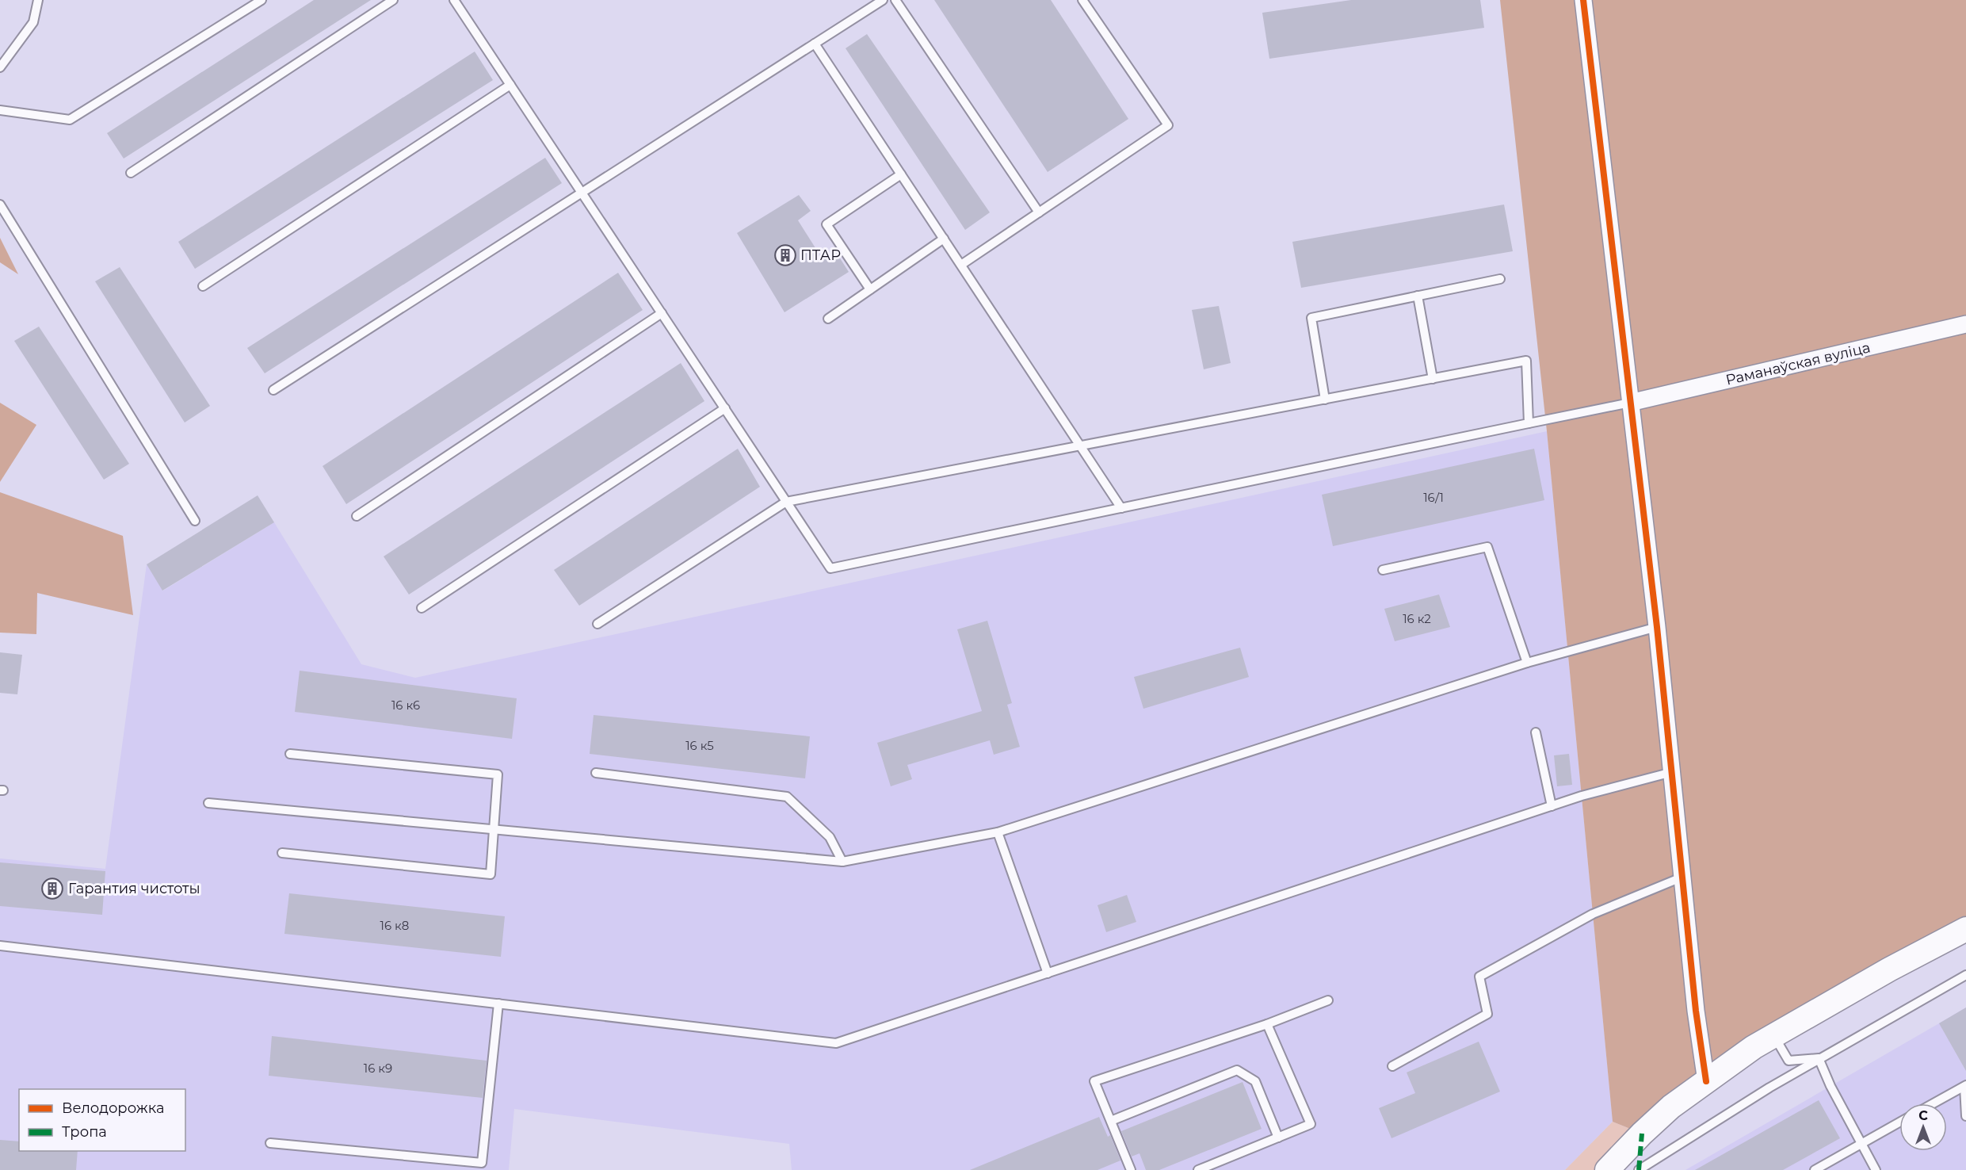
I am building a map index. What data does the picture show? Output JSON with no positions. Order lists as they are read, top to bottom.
{
  "streets": {
    "street": ["Раманаўская вуліца"]
  },
  "places": {
    "building": ["ПТАР", "Гарантия чистоты"]
  },
  "house_numbers": [
    "16/1",
    "16 к2",
    "16 к6",
    "16 к5",
    "16 к8",
    "16 к9"
  ],
  "legend": ["Велодорожка", "Тропа"],
  "north": "top"
}
